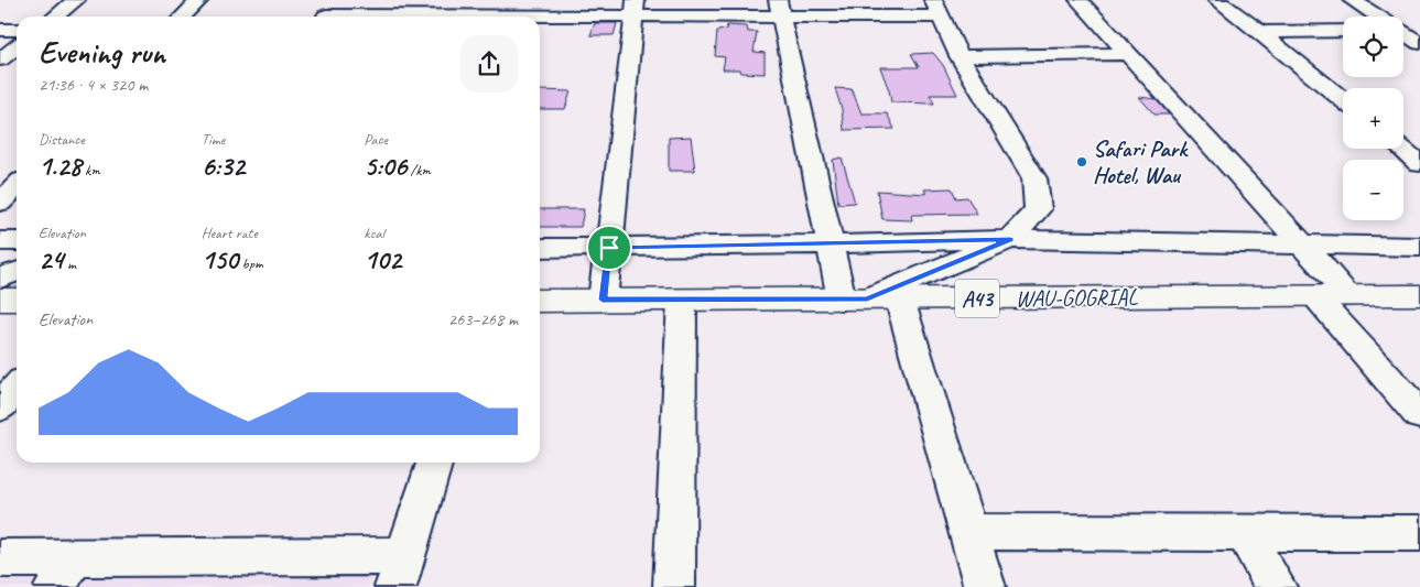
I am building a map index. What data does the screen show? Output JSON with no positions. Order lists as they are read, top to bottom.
{
  "streets": {
    "main road": ["WAU-GOGRIAL", "A43"]
  },
  "places": ["Safari Park Hotel, Wau"],
  "page": {
    "map_buttons": ["+", "−"],
    "heading": ["Evening run", "21:36 · 4 × 320 m"],
    "stats": [
      ["Distance", "1.28 km"],
      ["Time", "6:32"],
      ["Pace", "5:06 /km"],
      ["Elevation", "24 m"],
      ["Heart rate", "150 bpm"],
      ["kcal", "102"]
    ],
    "chart": ["Elevation", "263–268 m"]
  }
}
